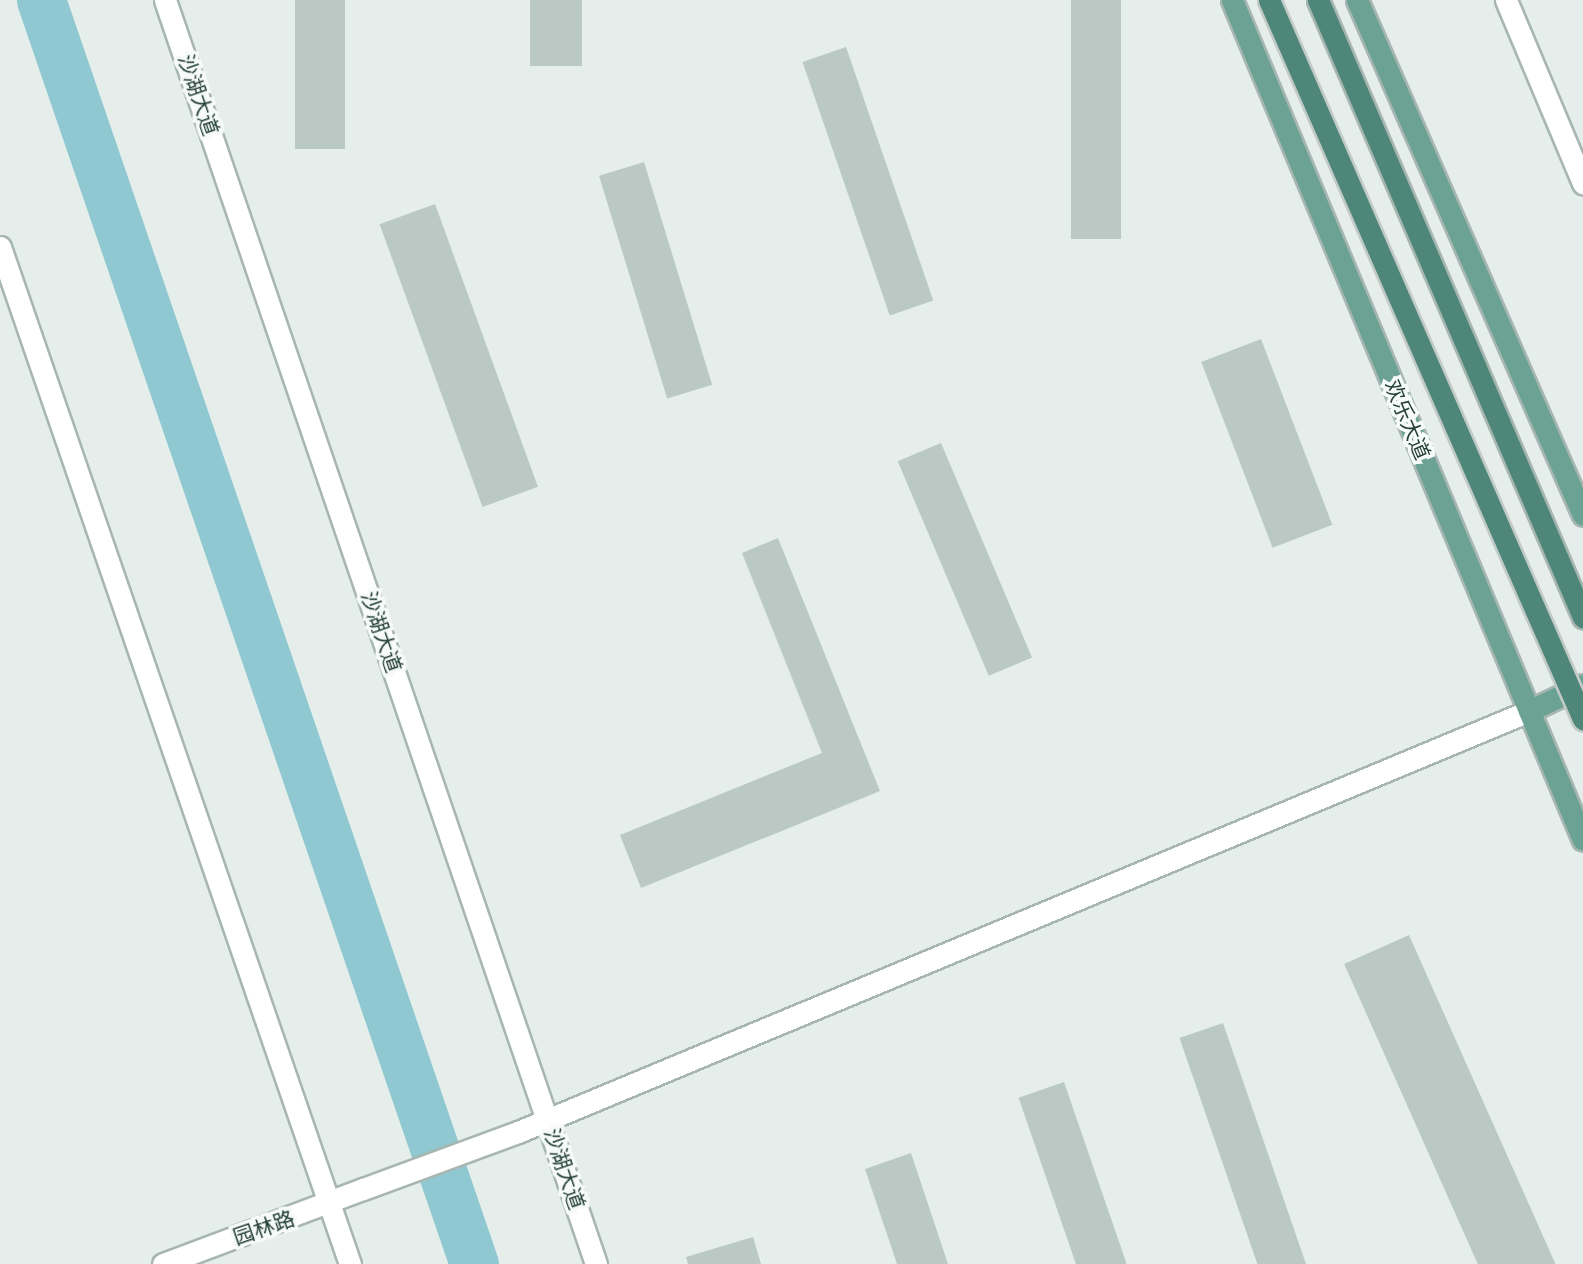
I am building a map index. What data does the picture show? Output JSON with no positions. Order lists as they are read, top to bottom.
{
  "streets": {
    "highway": ["欢乐大道"],
    "main road": ["沙湖大道", "园林路"]
  },
  "crossings": [
    ["沙湖大道", "园林路"],
    ["欢乐大道", "园林路"]
  ]
}
